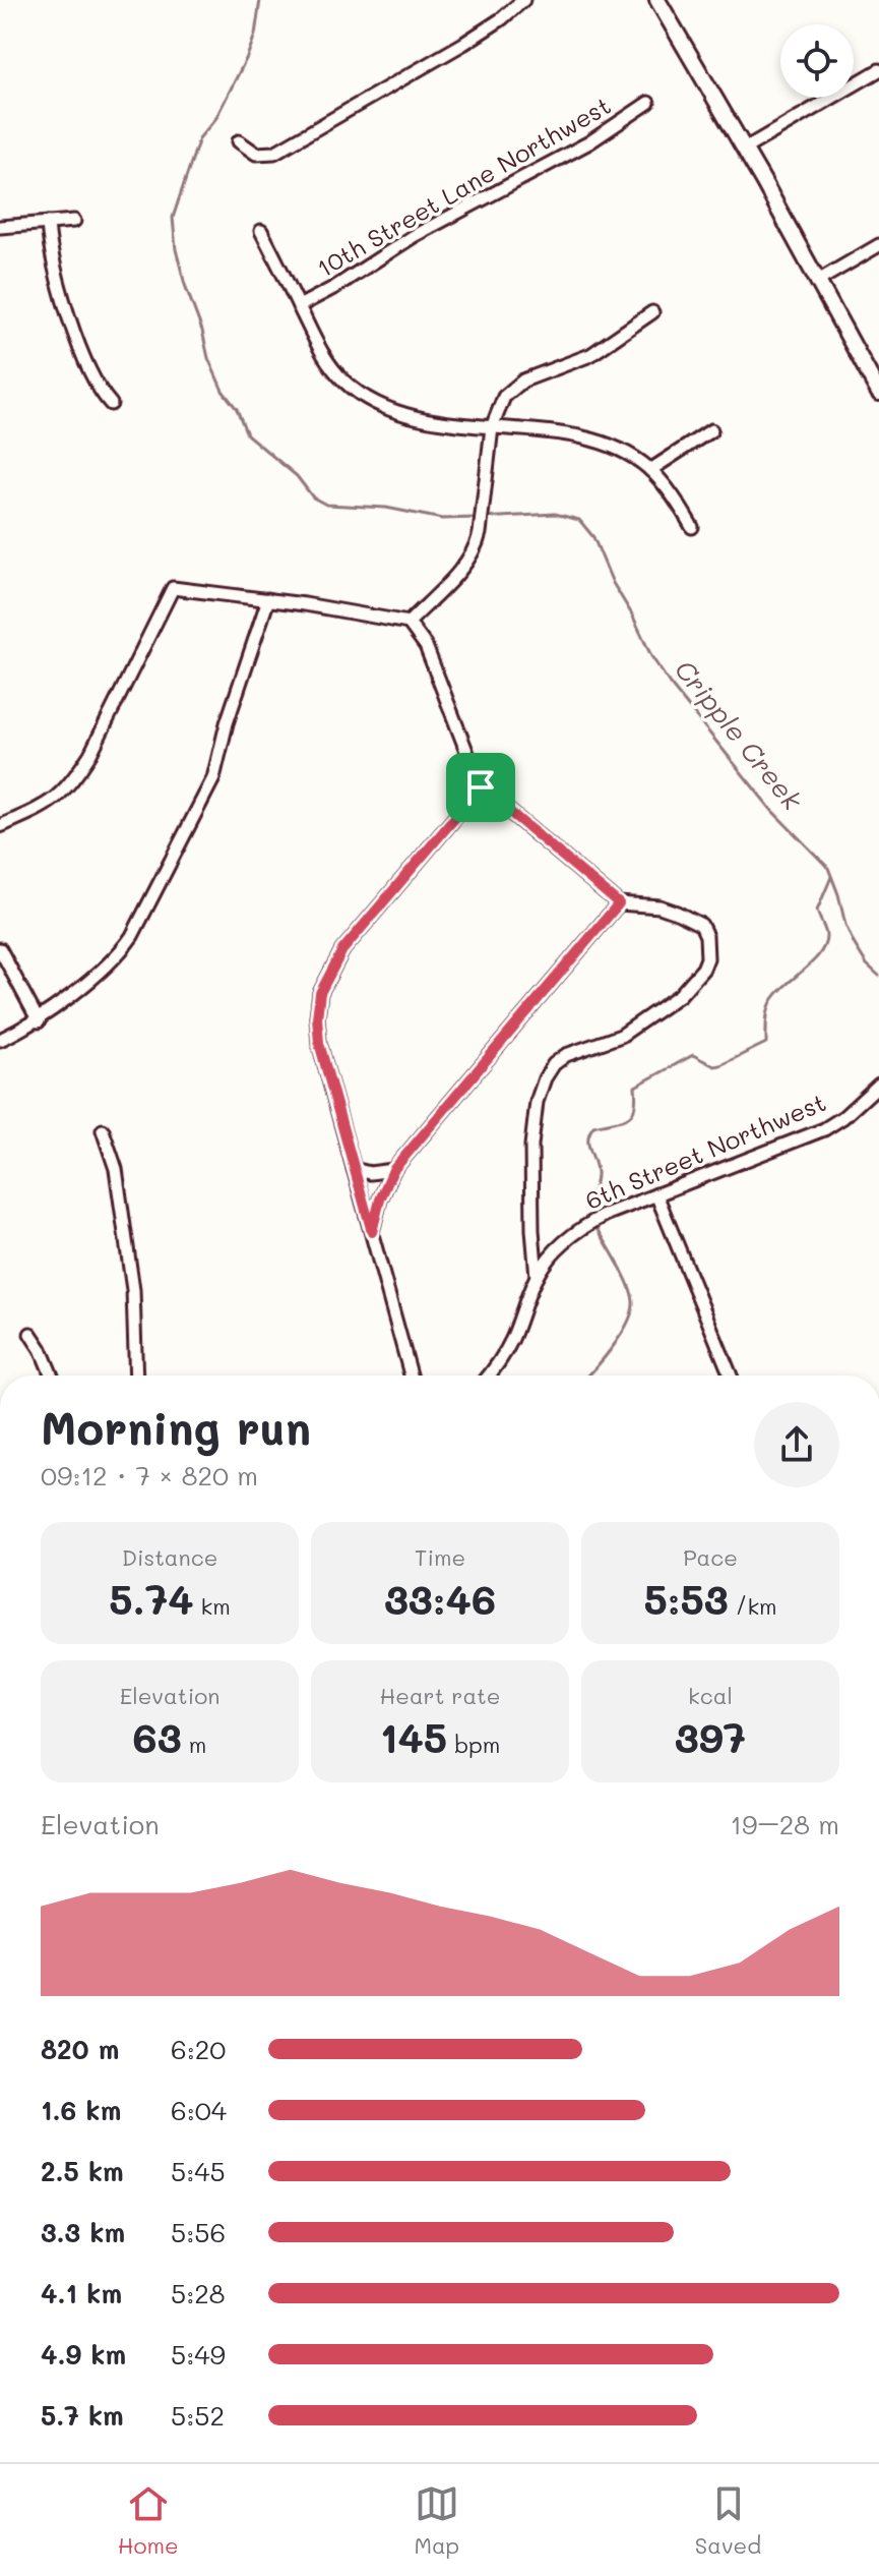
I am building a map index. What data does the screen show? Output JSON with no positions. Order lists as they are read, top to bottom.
{
  "streets": {
    "street": ["10th Street Lane Northwest", "6th Street Northwest"]
  },
  "water": ["Cripple Creek"],
  "page": {
    "heading": ["Morning run", "09:12 · 7 × 820 m"],
    "stats": [
      ["Distance", "5.74 km"],
      ["Time", "33:46"],
      ["Pace", "5:53 /km"],
      ["Elevation", "63 m"],
      ["Heart rate", "145 bpm"],
      ["kcal", "397"]
    ],
    "chart": ["Elevation", "19–28 m"],
    "list": [
      {
        "name": "820 m",
        "note": "6:20"
      },
      {
        "name": "1.6 km",
        "note": "6:04"
      },
      {
        "name": "2.5 km",
        "note": "5:45"
      },
      {
        "name": "3.3 km",
        "note": "5:56"
      },
      {
        "name": "4.1 km",
        "note": "5:28"
      },
      {
        "name": "4.9 km",
        "note": "5:49"
      },
      {
        "name": "5.7 km",
        "note": "5:52"
      }
    ],
    "tabs": ["Home", "Map", "Saved"]
  }
}
